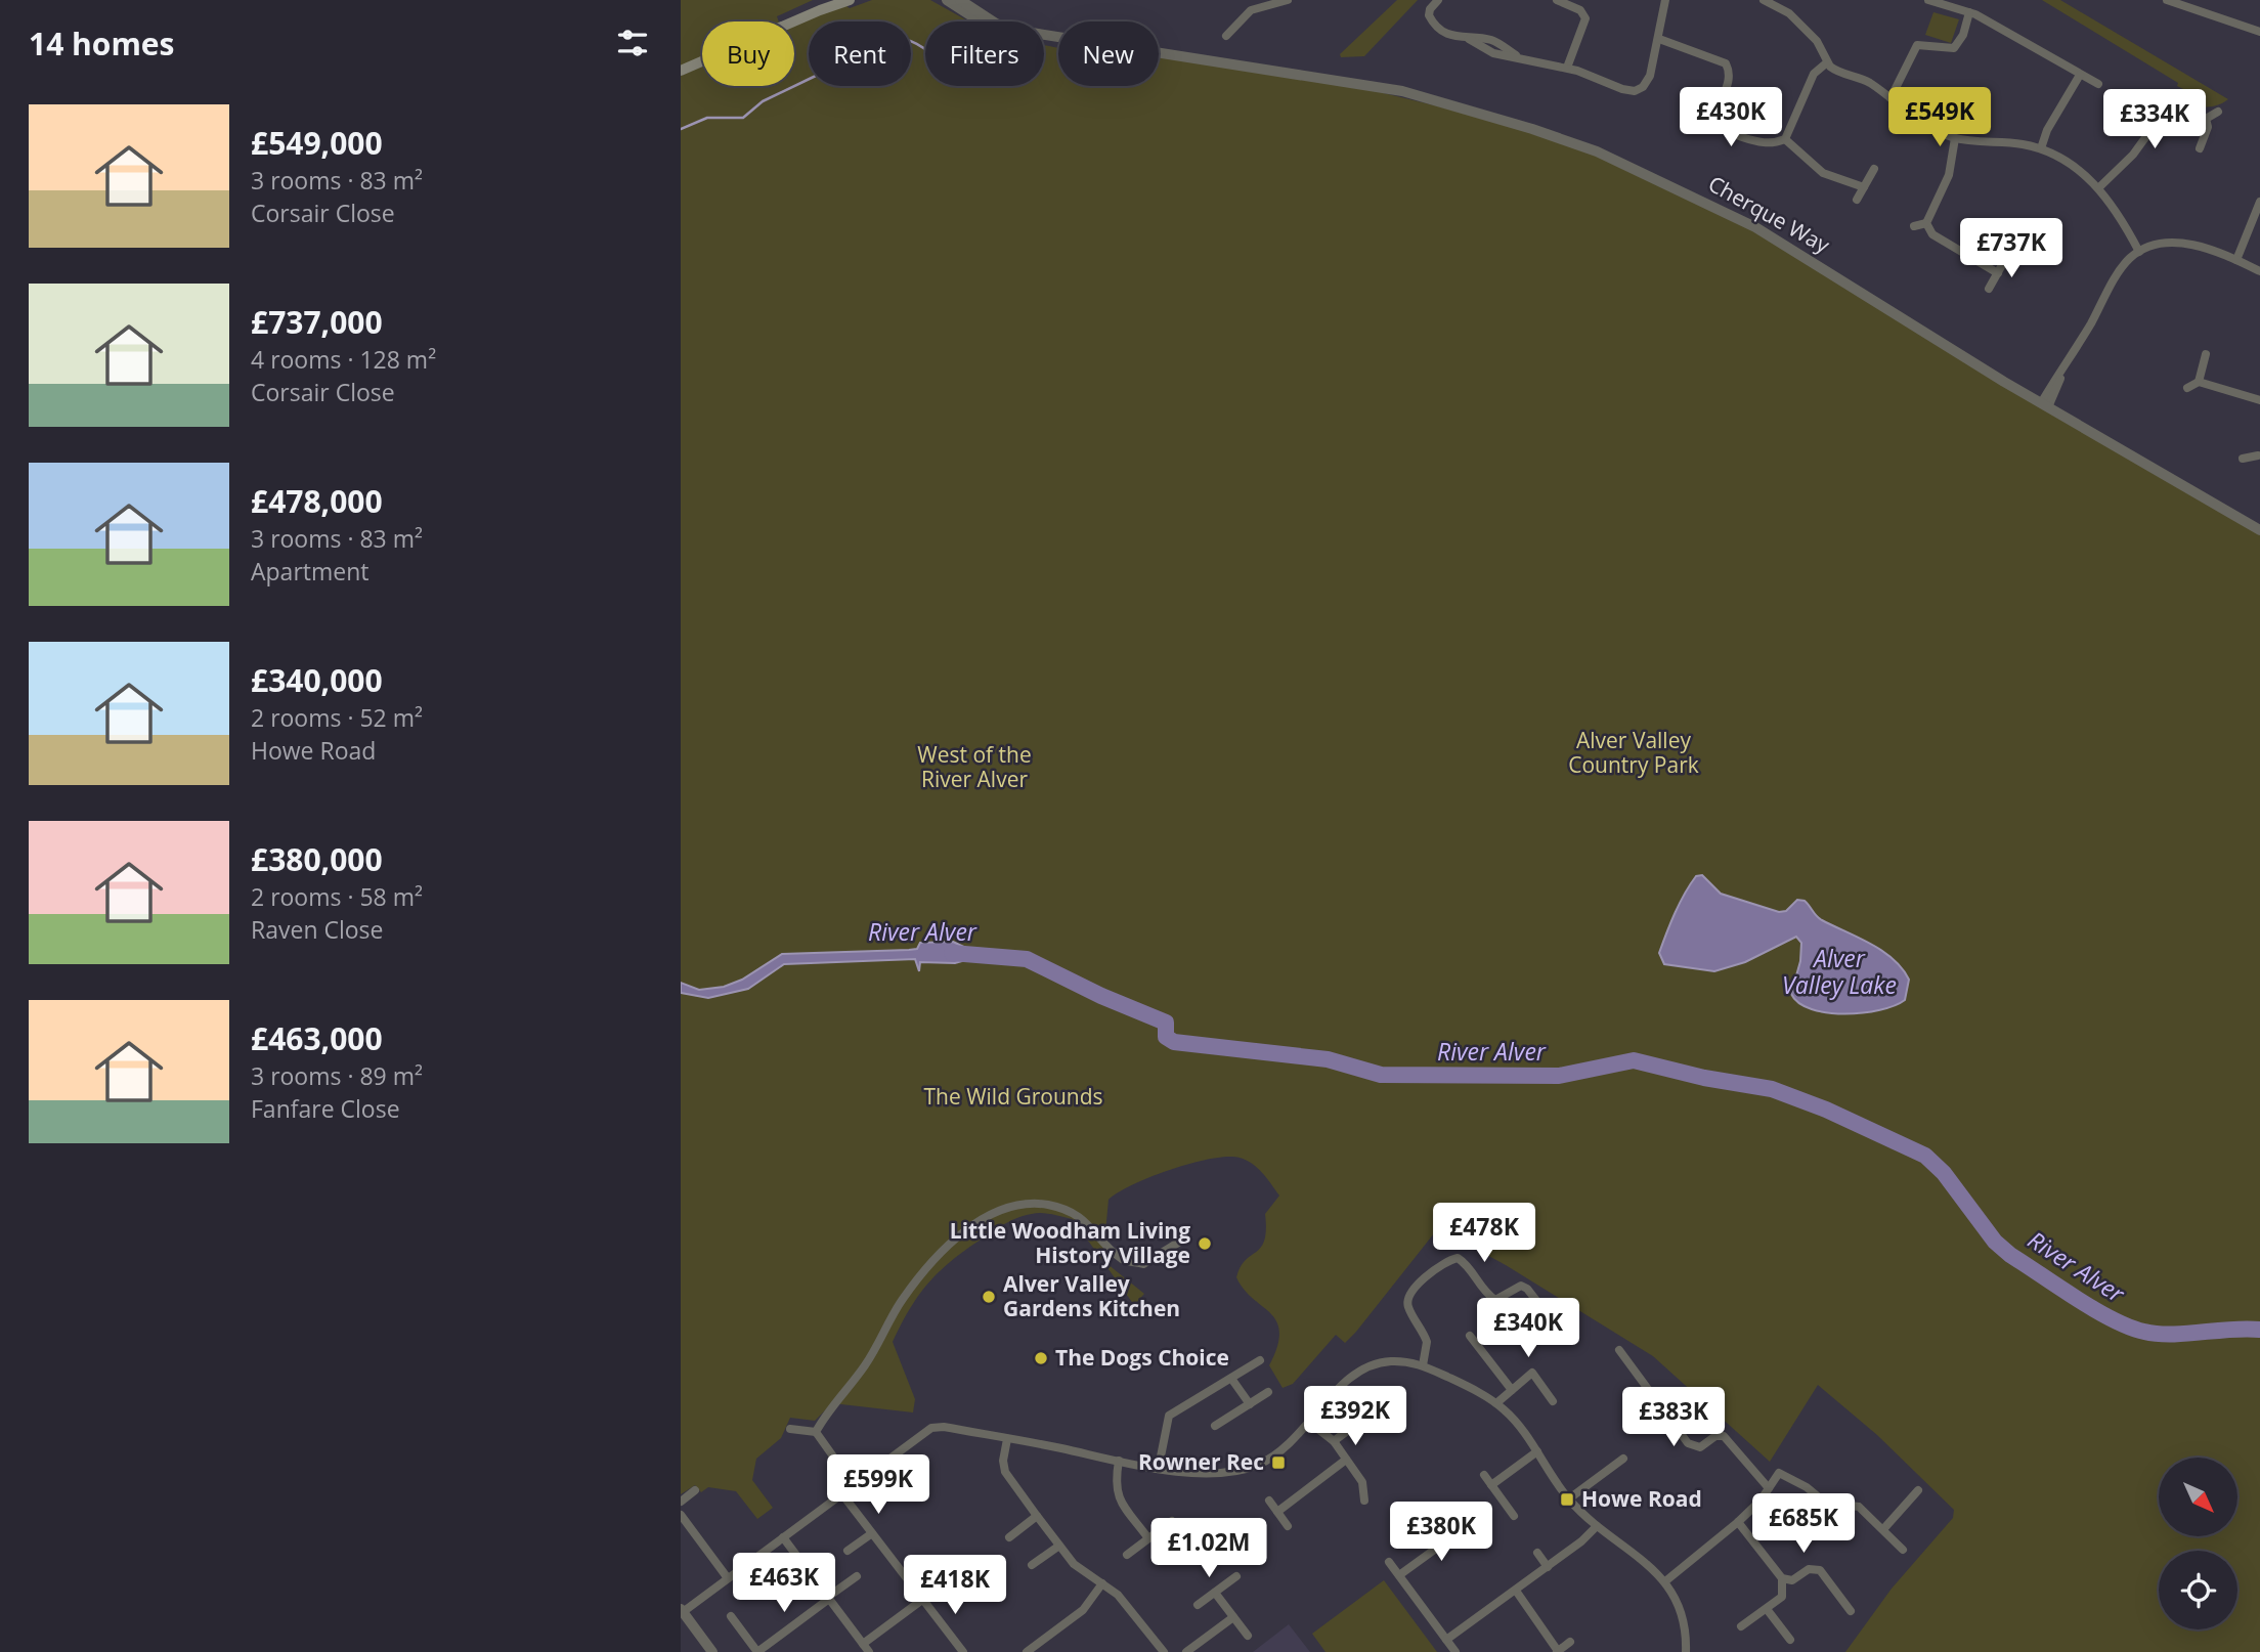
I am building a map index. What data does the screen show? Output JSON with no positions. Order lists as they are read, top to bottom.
{
  "streets": {
    "street": ["Cherque Way"]
  },
  "water": ["River Alver", "Alver Valley Lake"],
  "parks": ["Alver Valley Country Park", "West of the River Alver", "The Wild Grounds"],
  "places": {
    "other": ["Little Woodham Living History Village", "Alver Valley Gardens Kitchen", "The Dogs Choice"],
    "transit": ["Rowner Rec", "Howe Road"]
  },
  "north": "bottom right",
  "page": {
    "heading": "14 homes",
    "chip": [
      "Buy",
      "Rent",
      "Filters",
      "New"
    ],
    "list": [
      {
        "name": "£549,000",
        "note": "3 rooms · 83 m² · Corsair Close"
      },
      {
        "name": "£737,000",
        "note": "4 rooms · 128 m² · Corsair Close"
      },
      {
        "name": "£478,000",
        "note": "3 rooms · 83 m² · Apartment"
      },
      {
        "name": "£340,000",
        "note": "2 rooms · 52 m² · Howe Road"
      },
      {
        "name": "£380,000",
        "note": "2 rooms · 58 m² · Raven Close"
      },
      {
        "name": "£463,000",
        "note": "3 rooms · 89 m² · Fanfare Close"
      }
    ],
    "price": [
      "£430K",
      "£549K",
      "£334K",
      "£737K",
      "£478K",
      "£340K",
      "£392K",
      "£383K",
      "£599K",
      "£685K",
      "£380K",
      "£1.02M",
      "£463K",
      "£418K"
    ]
  }
}
